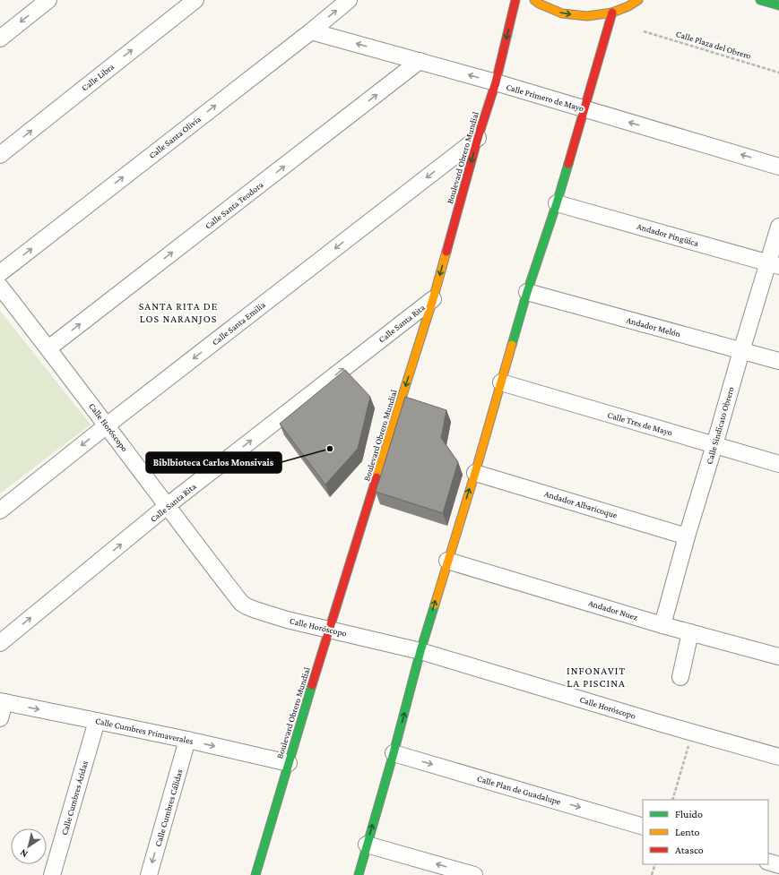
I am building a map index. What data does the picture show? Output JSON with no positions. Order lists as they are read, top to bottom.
{
  "streets": {
    "street": [
      "Calle Libra",
      "Calle Primero de Mayo",
      "Calle Santa Olivia",
      "Boulevard Obrero Mundial",
      "Calle Santa Teodora",
      "Andador Pingüica",
      "Calle Santa Emilia",
      "Calle Santa Rita",
      "Andador Melón",
      "Calle Tres de Mayo",
      "Calle Sindicato Obrero",
      "Calle Horóscopo",
      "Andador Albaricoque",
      "Andador Nuez",
      "Calle Cumbres Primaverales",
      "Calle Plan de Guadalupe",
      "Calle Cumbres Áridas",
      "Calle Cumbres Cálidas"
    ],
    "path": ["Calle Plaza del Obrero"]
  },
  "crossings": [
    ["Calle Primero de Mayo", "Calle Santa Olivia"],
    ["Calle Primero de Mayo", "Boulevard Obrero Mundial"],
    ["Calle Primero de Mayo", "Calle Santa Teodora"],
    ["Boulevard Obrero Mundial", "Calle Santa Emilia"],
    ["Boulevard Obrero Mundial", "Calle Santa Rita"],
    ["Boulevard Obrero Mundial", "Calle Horóscopo"],
    ["Boulevard Obrero Mundial", "Calle Cumbres Primaverales"],
    ["Calle Santa Teodora", "Calle Horóscopo"],
    ["Andador Pingüica", "Calle Sindicato Obrero"],
    ["Calle Santa Emilia", "Calle Horóscopo"],
    ["Calle Santa Rita", "Calle Horóscopo"],
    ["Andador Melón", "Calle Sindicato Obrero"],
    ["Calle Tres de Mayo", "Calle Sindicato Obrero"],
    ["Calle Sindicato Obrero", "Andador Albaricoque"],
    ["Calle Sindicato Obrero", "Andador Nuez"],
    ["Calle Cumbres Primaverales", "Calle Cumbres Áridas"],
    ["Calle Cumbres Primaverales", "Calle Cumbres Cálidas"]
  ],
  "one_way": [
    "Calle Libra",
    "Calle Primero de Mayo",
    "Calle Santa Olivia",
    "Boulevard Obrero Mundial",
    "Calle Santa Teodora",
    "Calle Santa Emilia",
    "Calle Santa Rita",
    "Calle Cumbres Primaverales",
    "Calle Cumbres Cálidas"
  ],
  "districts": ["SANTA RITA DE LOS NARANJOS", "INFONAVIT LA PISCINA"],
  "places": ["Biblbioteca Carlos Monsivais"],
  "legend": ["Fluido", "Lento", "Atasco"],
  "north": "bottom left"
}
